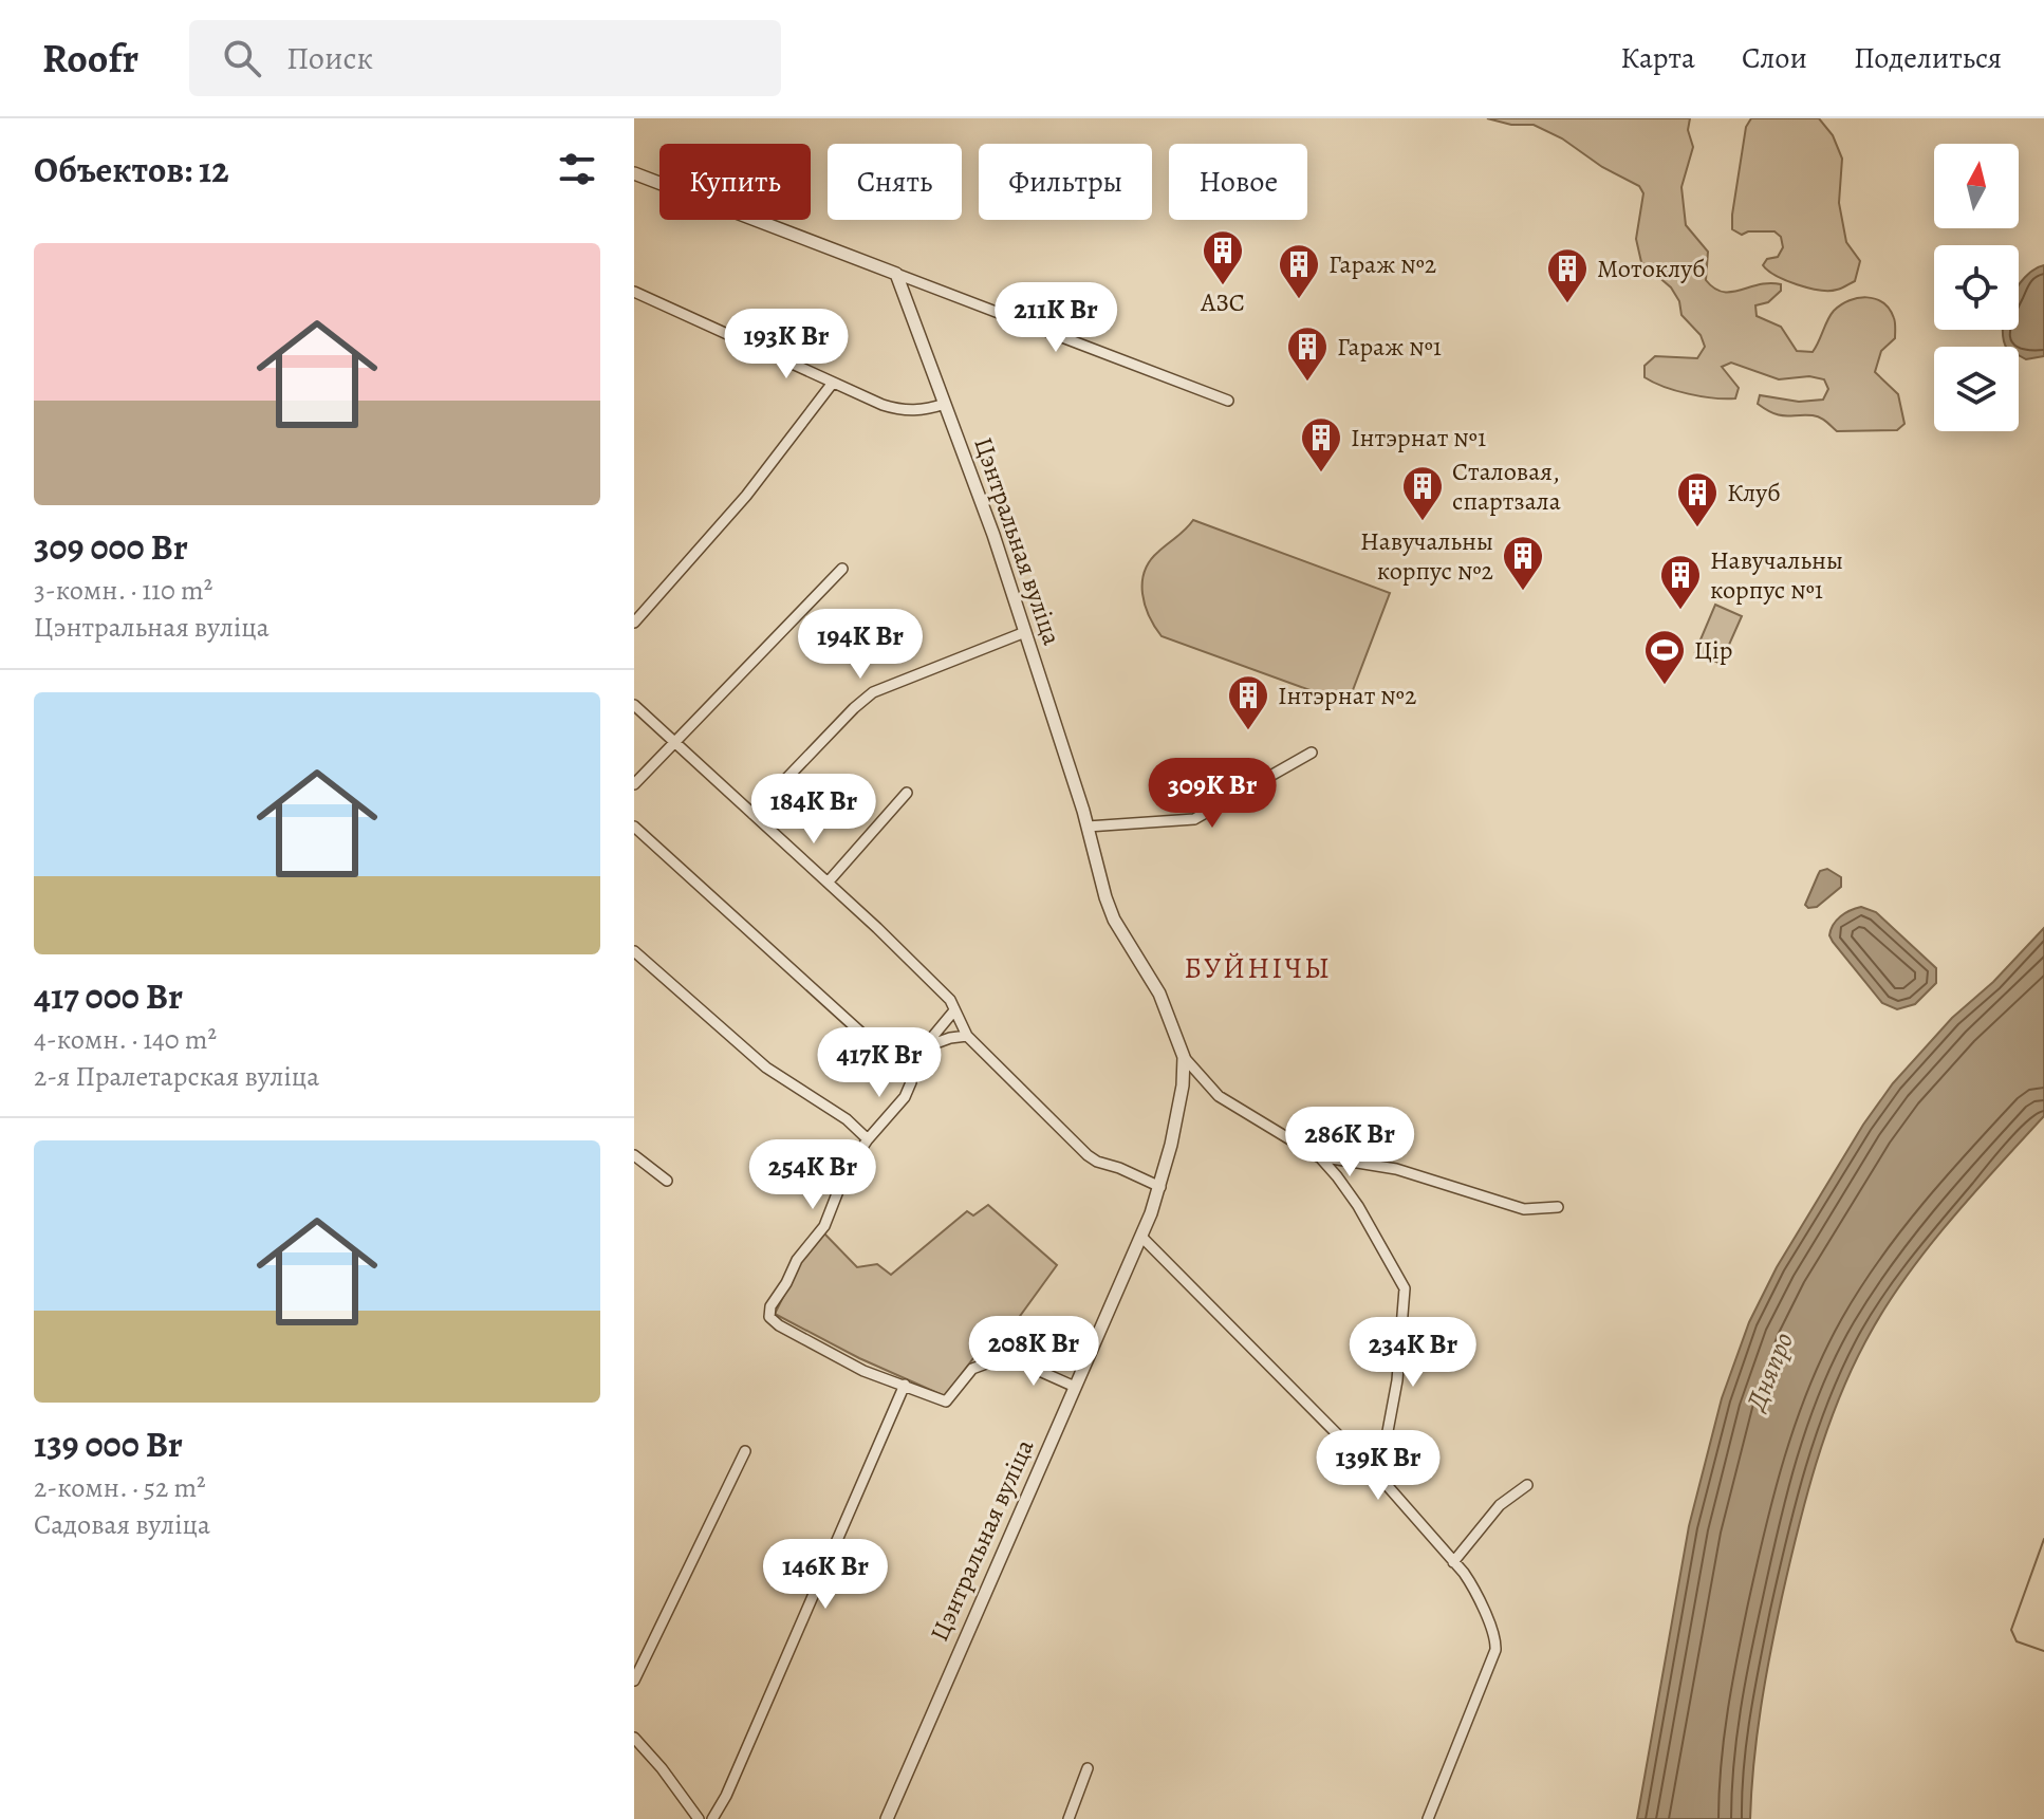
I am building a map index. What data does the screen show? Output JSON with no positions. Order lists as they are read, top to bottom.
{
  "streets": {
    "street": ["Цэнтральная вуліца"]
  },
  "districts": ["БУЙНІЧЫ"],
  "water": ["Дняпро"],
  "places": {
    "building": [
      "АЗС",
      "Гараж №2",
      "Мотоклуб",
      "Гараж №1",
      "Інтэрнат №1",
      "Сталовая, спартзала",
      "Клуб",
      "Навучальны корпус №2",
      "Навучальны корпус №1",
      "Інтэрнат №2"
    ],
    "sports": ["Цір"]
  },
  "north": "top",
  "page": {
    "header": "Roofr",
    "search": "Поиск",
    "nav": ["Карта", "Слои", "Поделиться"],
    "heading": "Объектов: 12",
    "chip": [
      "Купить",
      "Снять",
      "Фильтры",
      "Новое"
    ],
    "list": [
      {
        "name": "309 000 Br",
        "note": "3-комн. · 110 m² · Цэнтральная вуліца"
      },
      {
        "name": "417 000 Br",
        "note": "4-комн. · 140 m² · 2-я Пралетарская вуліца"
      },
      {
        "name": "139 000 Br",
        "note": "2-комн. · 52 m² · Садовая вуліца"
      }
    ],
    "price": [
      "211K Br",
      "193K Br",
      "194K Br",
      "309K Br",
      "184K Br",
      "417K Br",
      "286K Br",
      "254K Br",
      "208K Br",
      "234K Br",
      "139K Br",
      "146K Br"
    ]
  }
}
